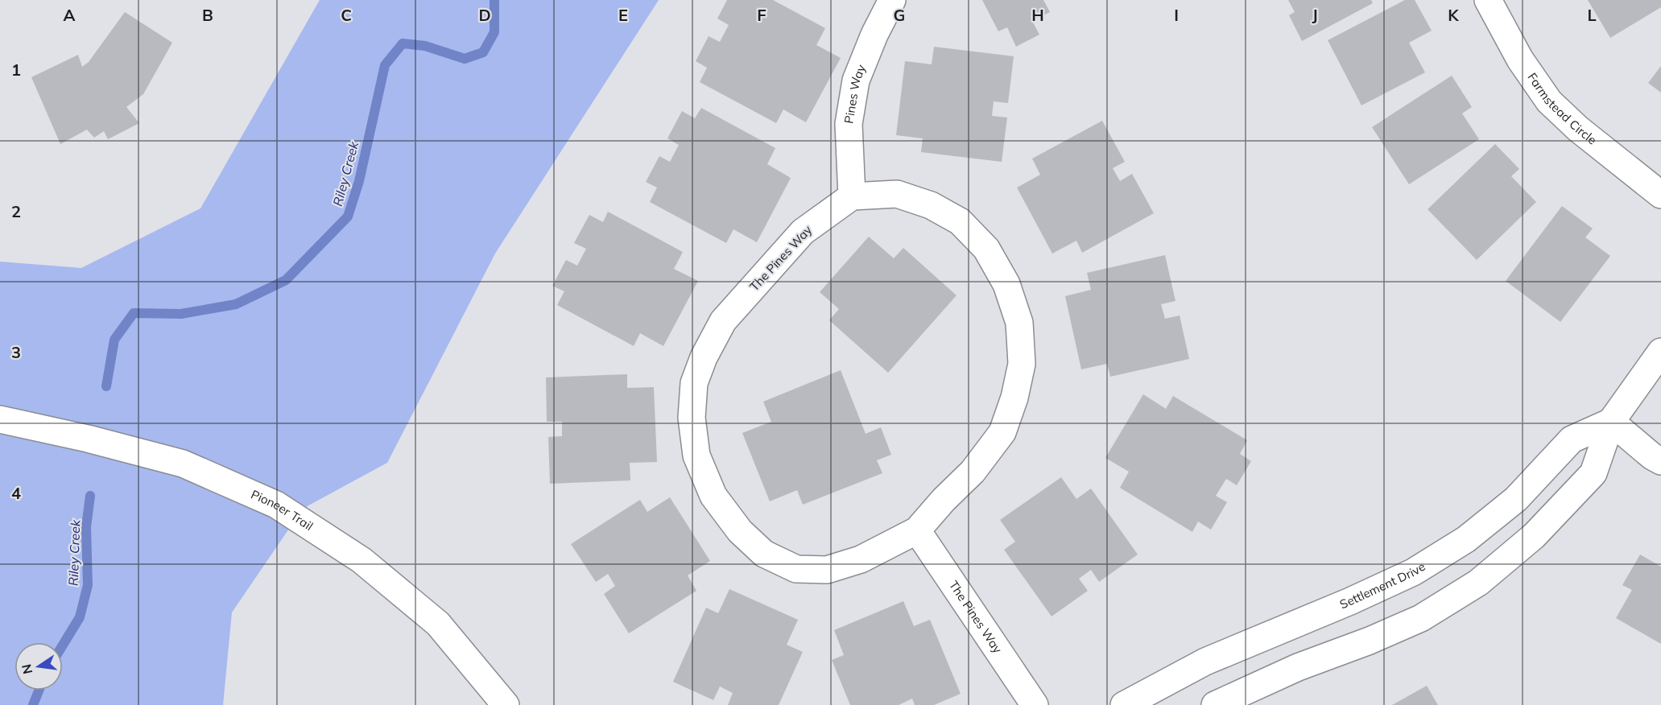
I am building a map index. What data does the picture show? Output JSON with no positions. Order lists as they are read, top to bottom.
{
  "streets": {
    "street": [
      "Pines Way",
      "Farmstead Circle",
      "The Pines Way",
      "Pioneer Trail",
      "Settlement Drive"
    ]
  },
  "crossings": [
    ["Pines Way", "The Pines Way"]
  ],
  "water": ["Riley Creek"],
  "north": "left",
  "grid": {
    "columns": [
      "A",
      "B",
      "C",
      "D",
      "E",
      "F",
      "G",
      "H",
      "I",
      "J",
      "K",
      "L"
    ],
    "rows": [
      "1",
      "2",
      "3",
      "4"
    ]
  }
}
